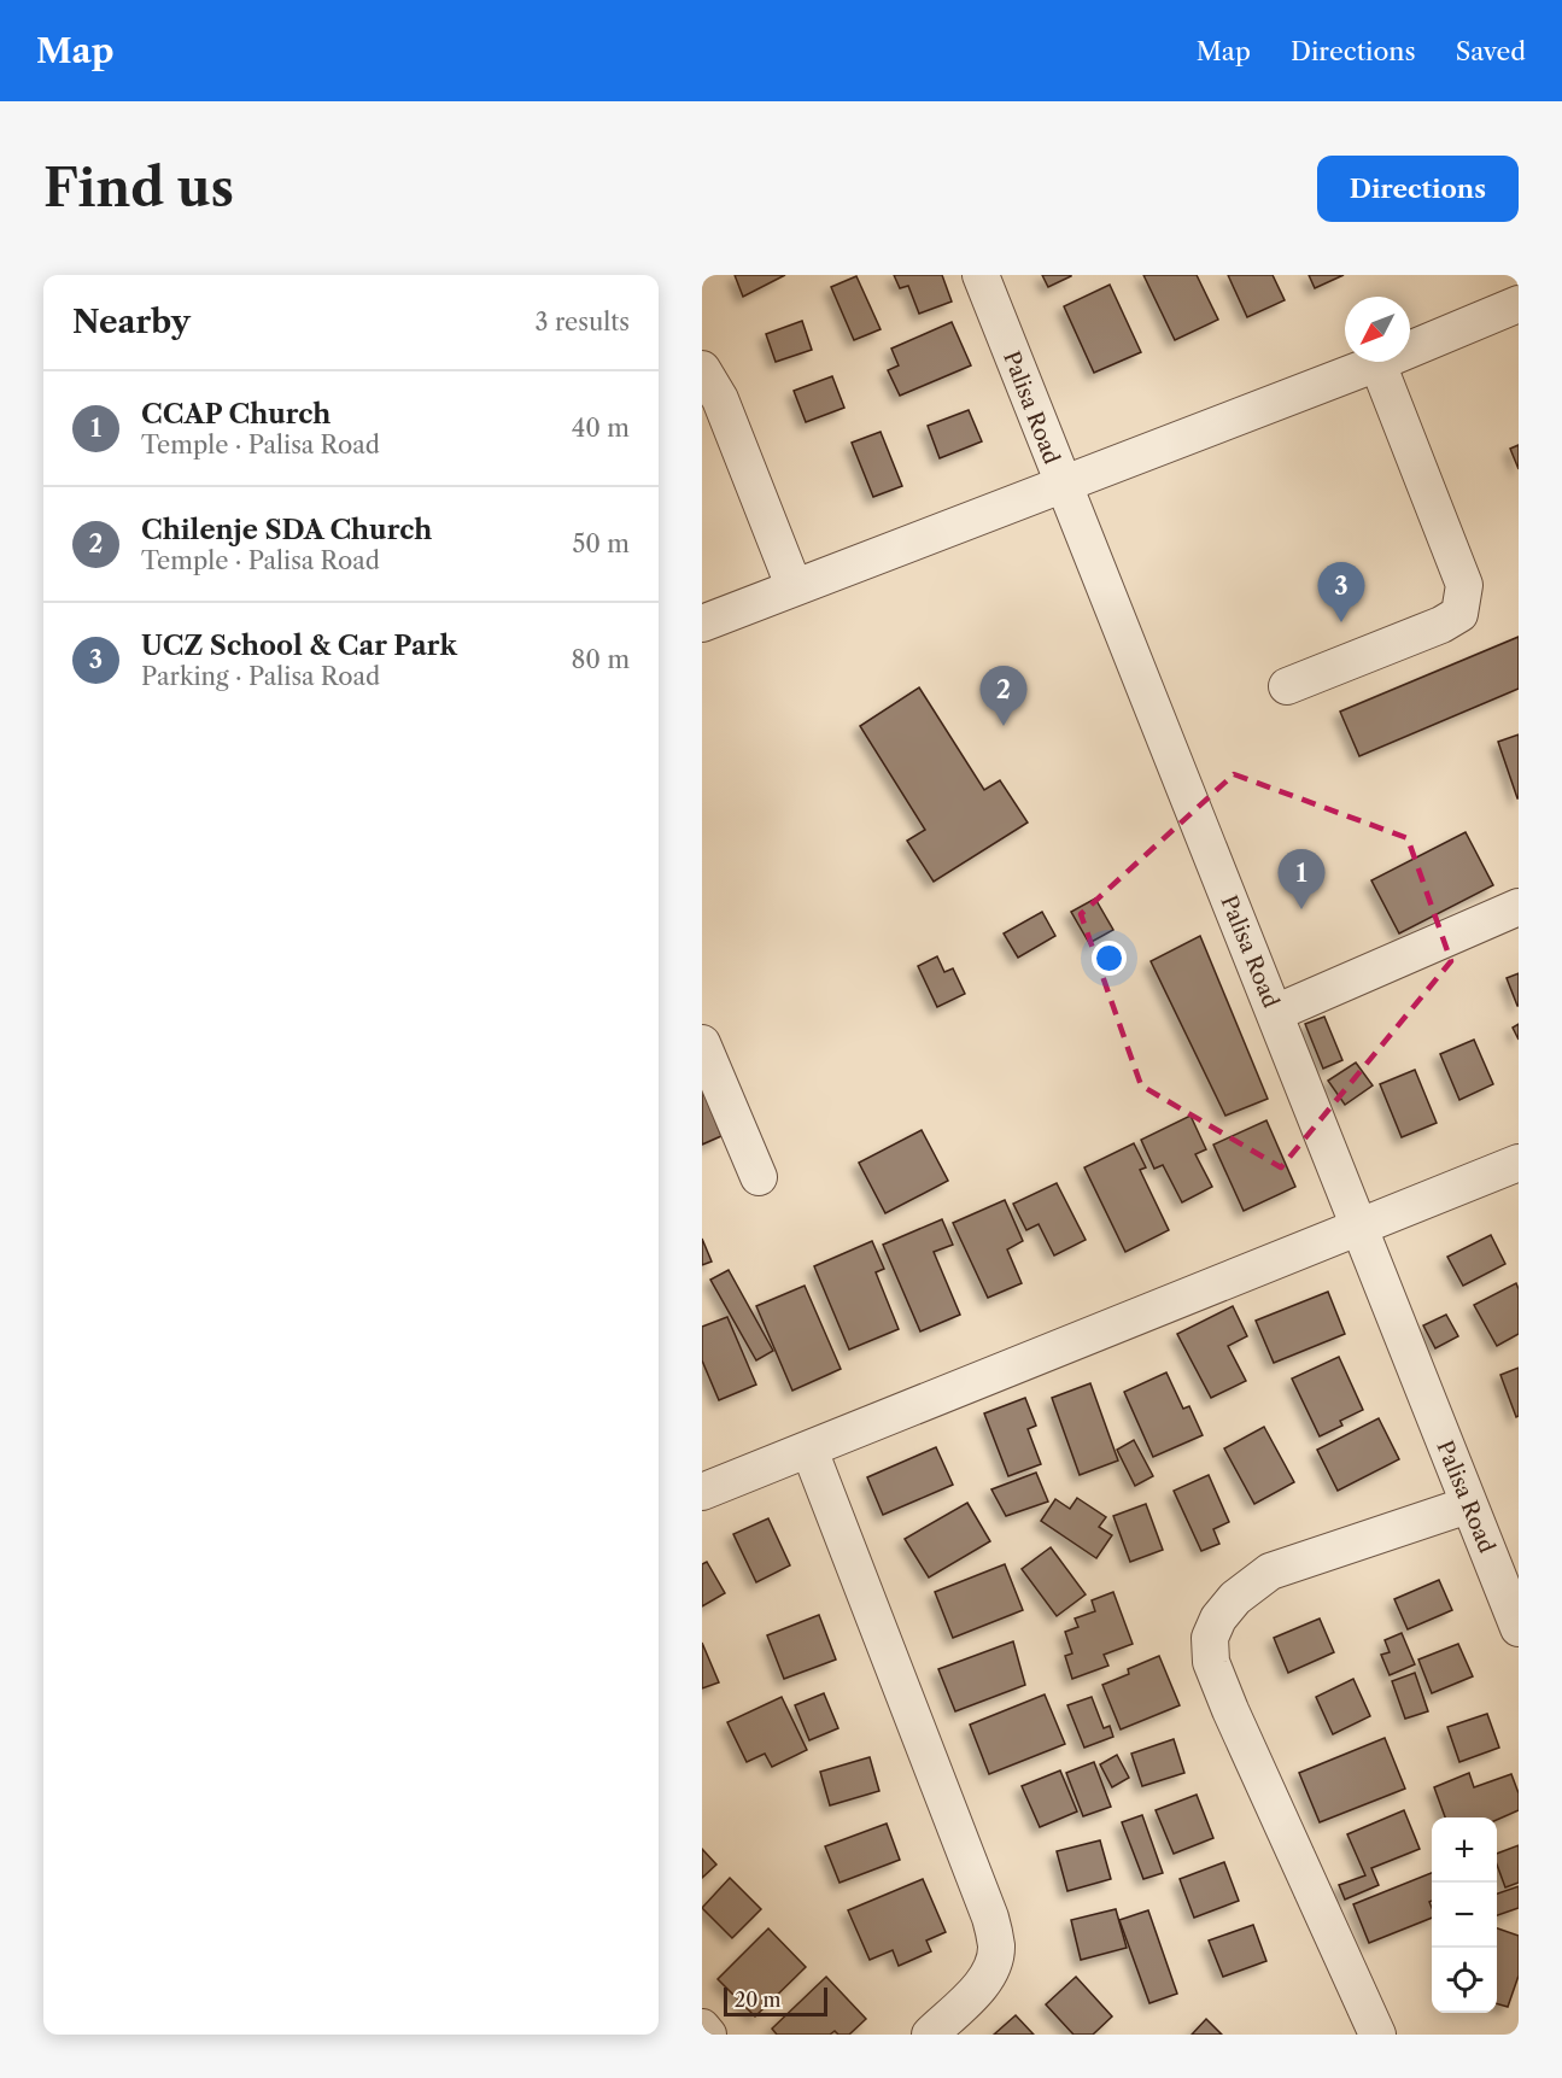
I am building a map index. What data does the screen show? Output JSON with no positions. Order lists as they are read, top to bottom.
{
  "streets": {
    "street": ["Palisa Road"]
  },
  "scale_bar": "20 m",
  "north": "bottom left",
  "page": {
    "header": "Map",
    "nav": ["Map", "Directions", "Saved"],
    "buttons": "Directions",
    "title": "Find us",
    "heading": ["Nearby", "3 results"],
    "list": [
      {
        "mark": "1",
        "name": "CCAP Church",
        "note": "Temple · Palisa Road",
        "value": "40 m"
      },
      {
        "mark": "2",
        "name": "Chilenje SDA Church",
        "note": "Temple · Palisa Road",
        "value": "50 m"
      },
      {
        "mark": "3",
        "name": "UCZ School & Car Park",
        "note": "Parking · Palisa Road",
        "value": "80 m"
      }
    ],
    "pins": ["3", "2", "1"],
    "map_buttons": ["+", "−"],
    "scale": "20 m"
  }
}
